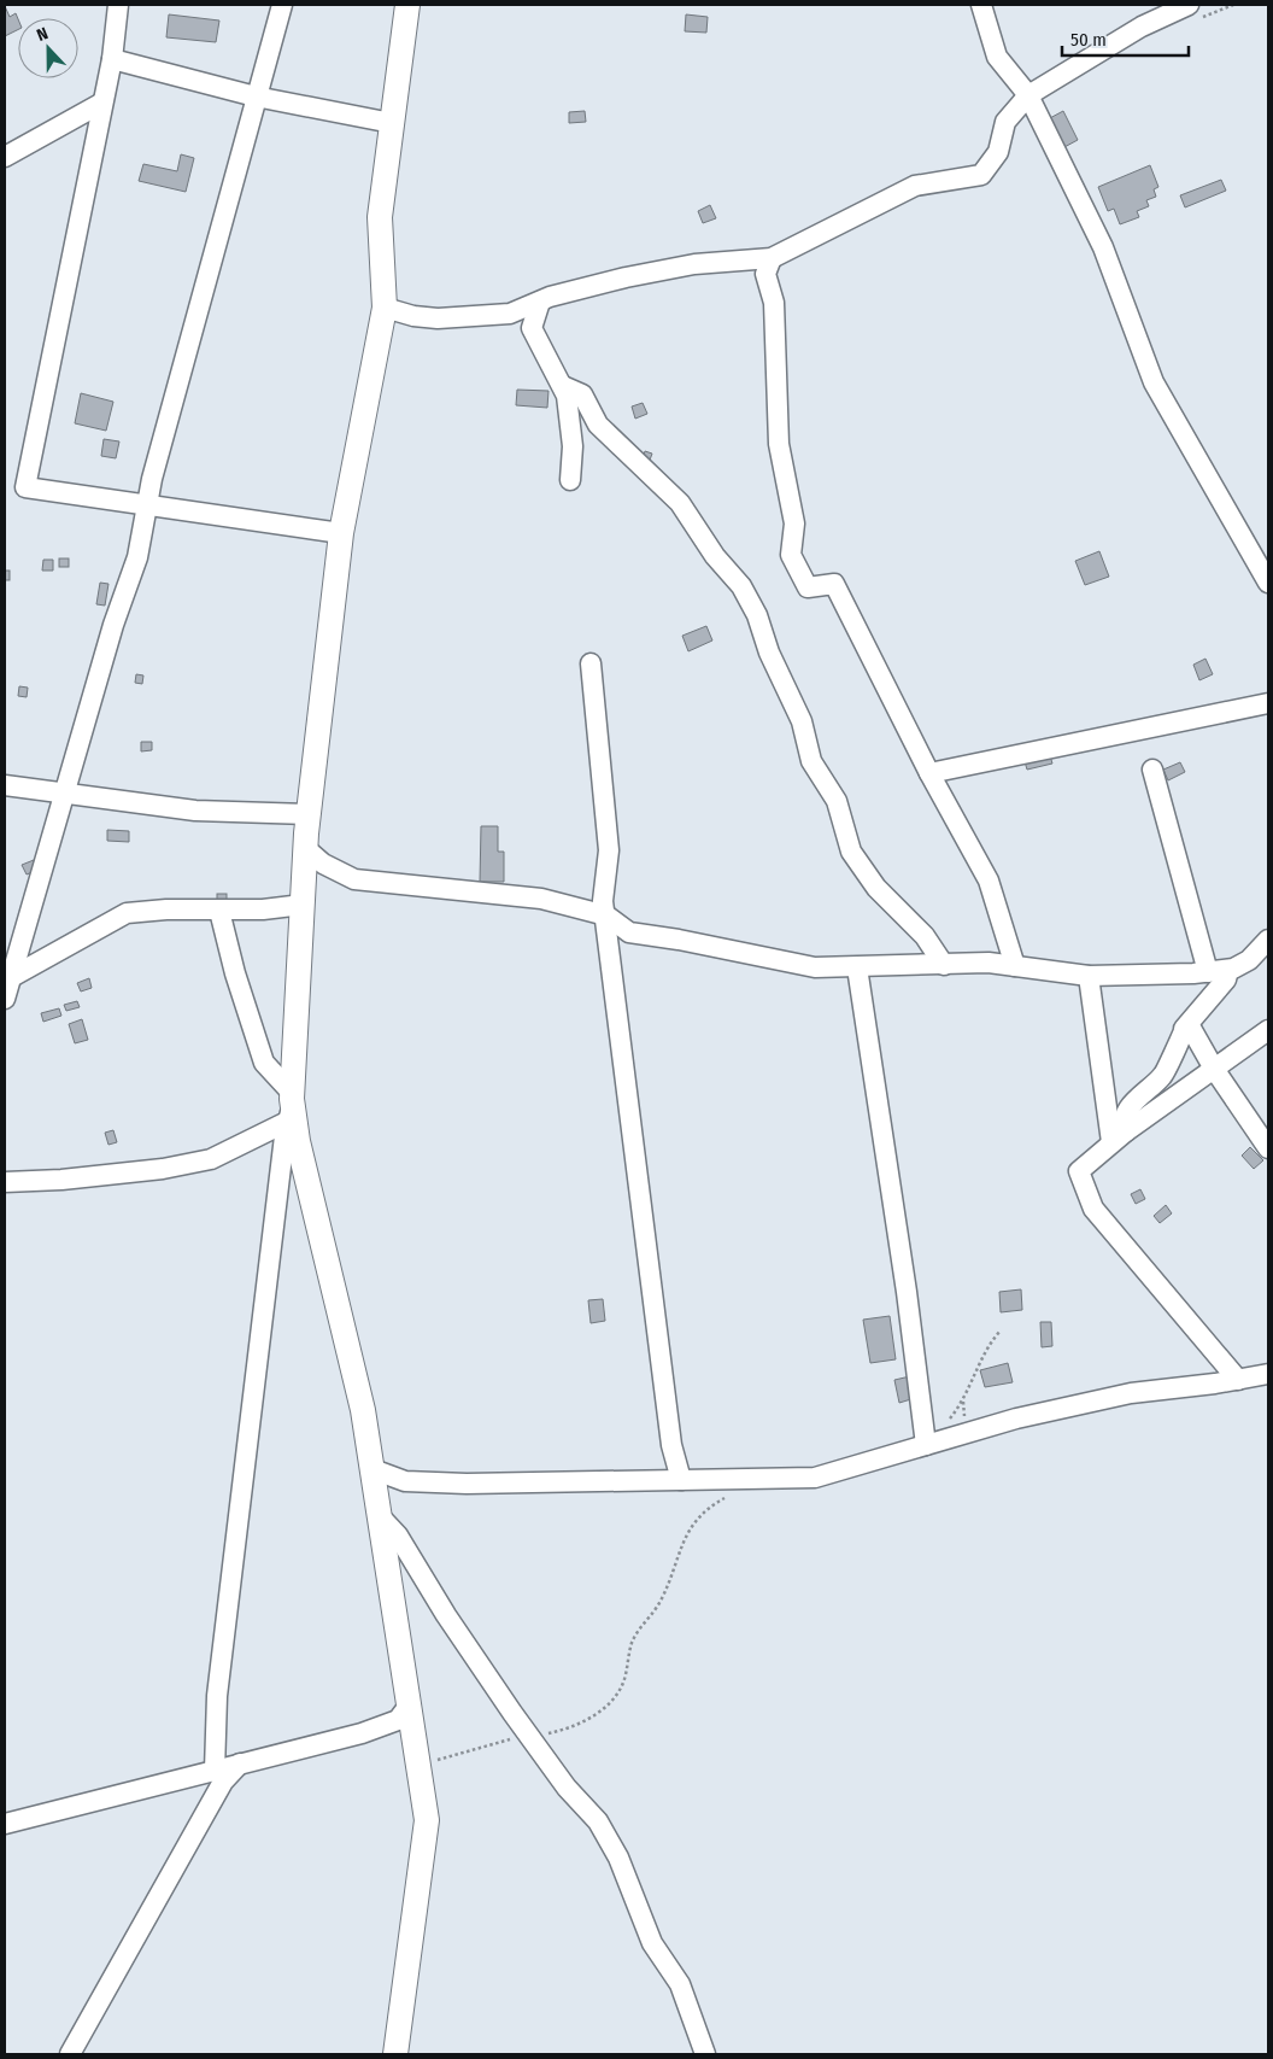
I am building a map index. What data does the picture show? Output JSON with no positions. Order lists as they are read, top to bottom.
{
  "scale_bar": "50 m",
  "north": "top"
}
